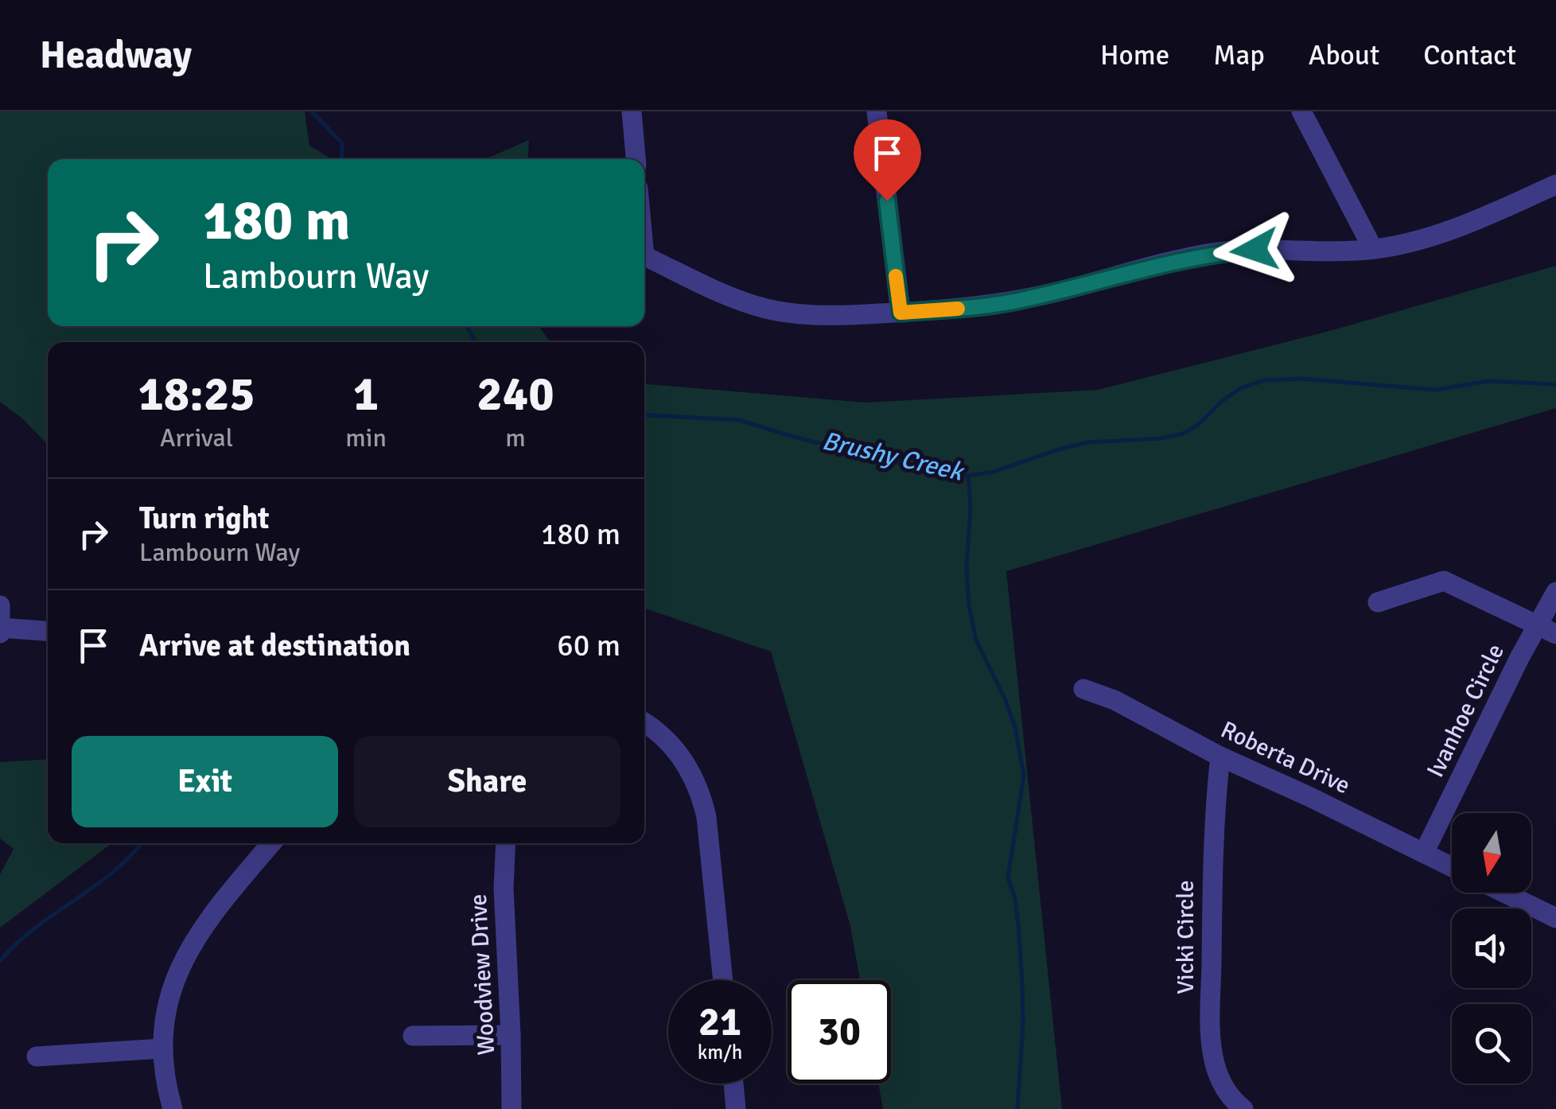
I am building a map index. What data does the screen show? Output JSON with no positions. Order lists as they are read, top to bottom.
{
  "streets": {
    "street": [
      "Ivanhoe Circle",
      "Roberta Drive",
      "Vicki Circle",
      "Woodview Drive"
    ]
  },
  "crossings": [
    ["Ivanhoe Circle", "Roberta Drive"],
    ["Roberta Drive", "Vicki Circle"]
  ],
  "water": ["Brushy Creek"],
  "north": "bottom",
  "page": {
    "header": "Headway",
    "nav": [
      "Home",
      "Map",
      "About",
      "Contact"
    ],
    "turn": ["180 m", "Lambourn Way"],
    "eta": [
      "18:25",
      "Arrival",
      "1",
      "min",
      "240",
      "m"
    ],
    "list": [
      {
        "name": "Turn right",
        "note": "Lambourn Way",
        "value": "180 m"
      },
      {
        "name": "Arrive at destination",
        "value": "60 m"
      }
    ],
    "buttons": ["Exit", "Share"],
    "speed": "21 km/h",
    "limit": "30"
  }
}
